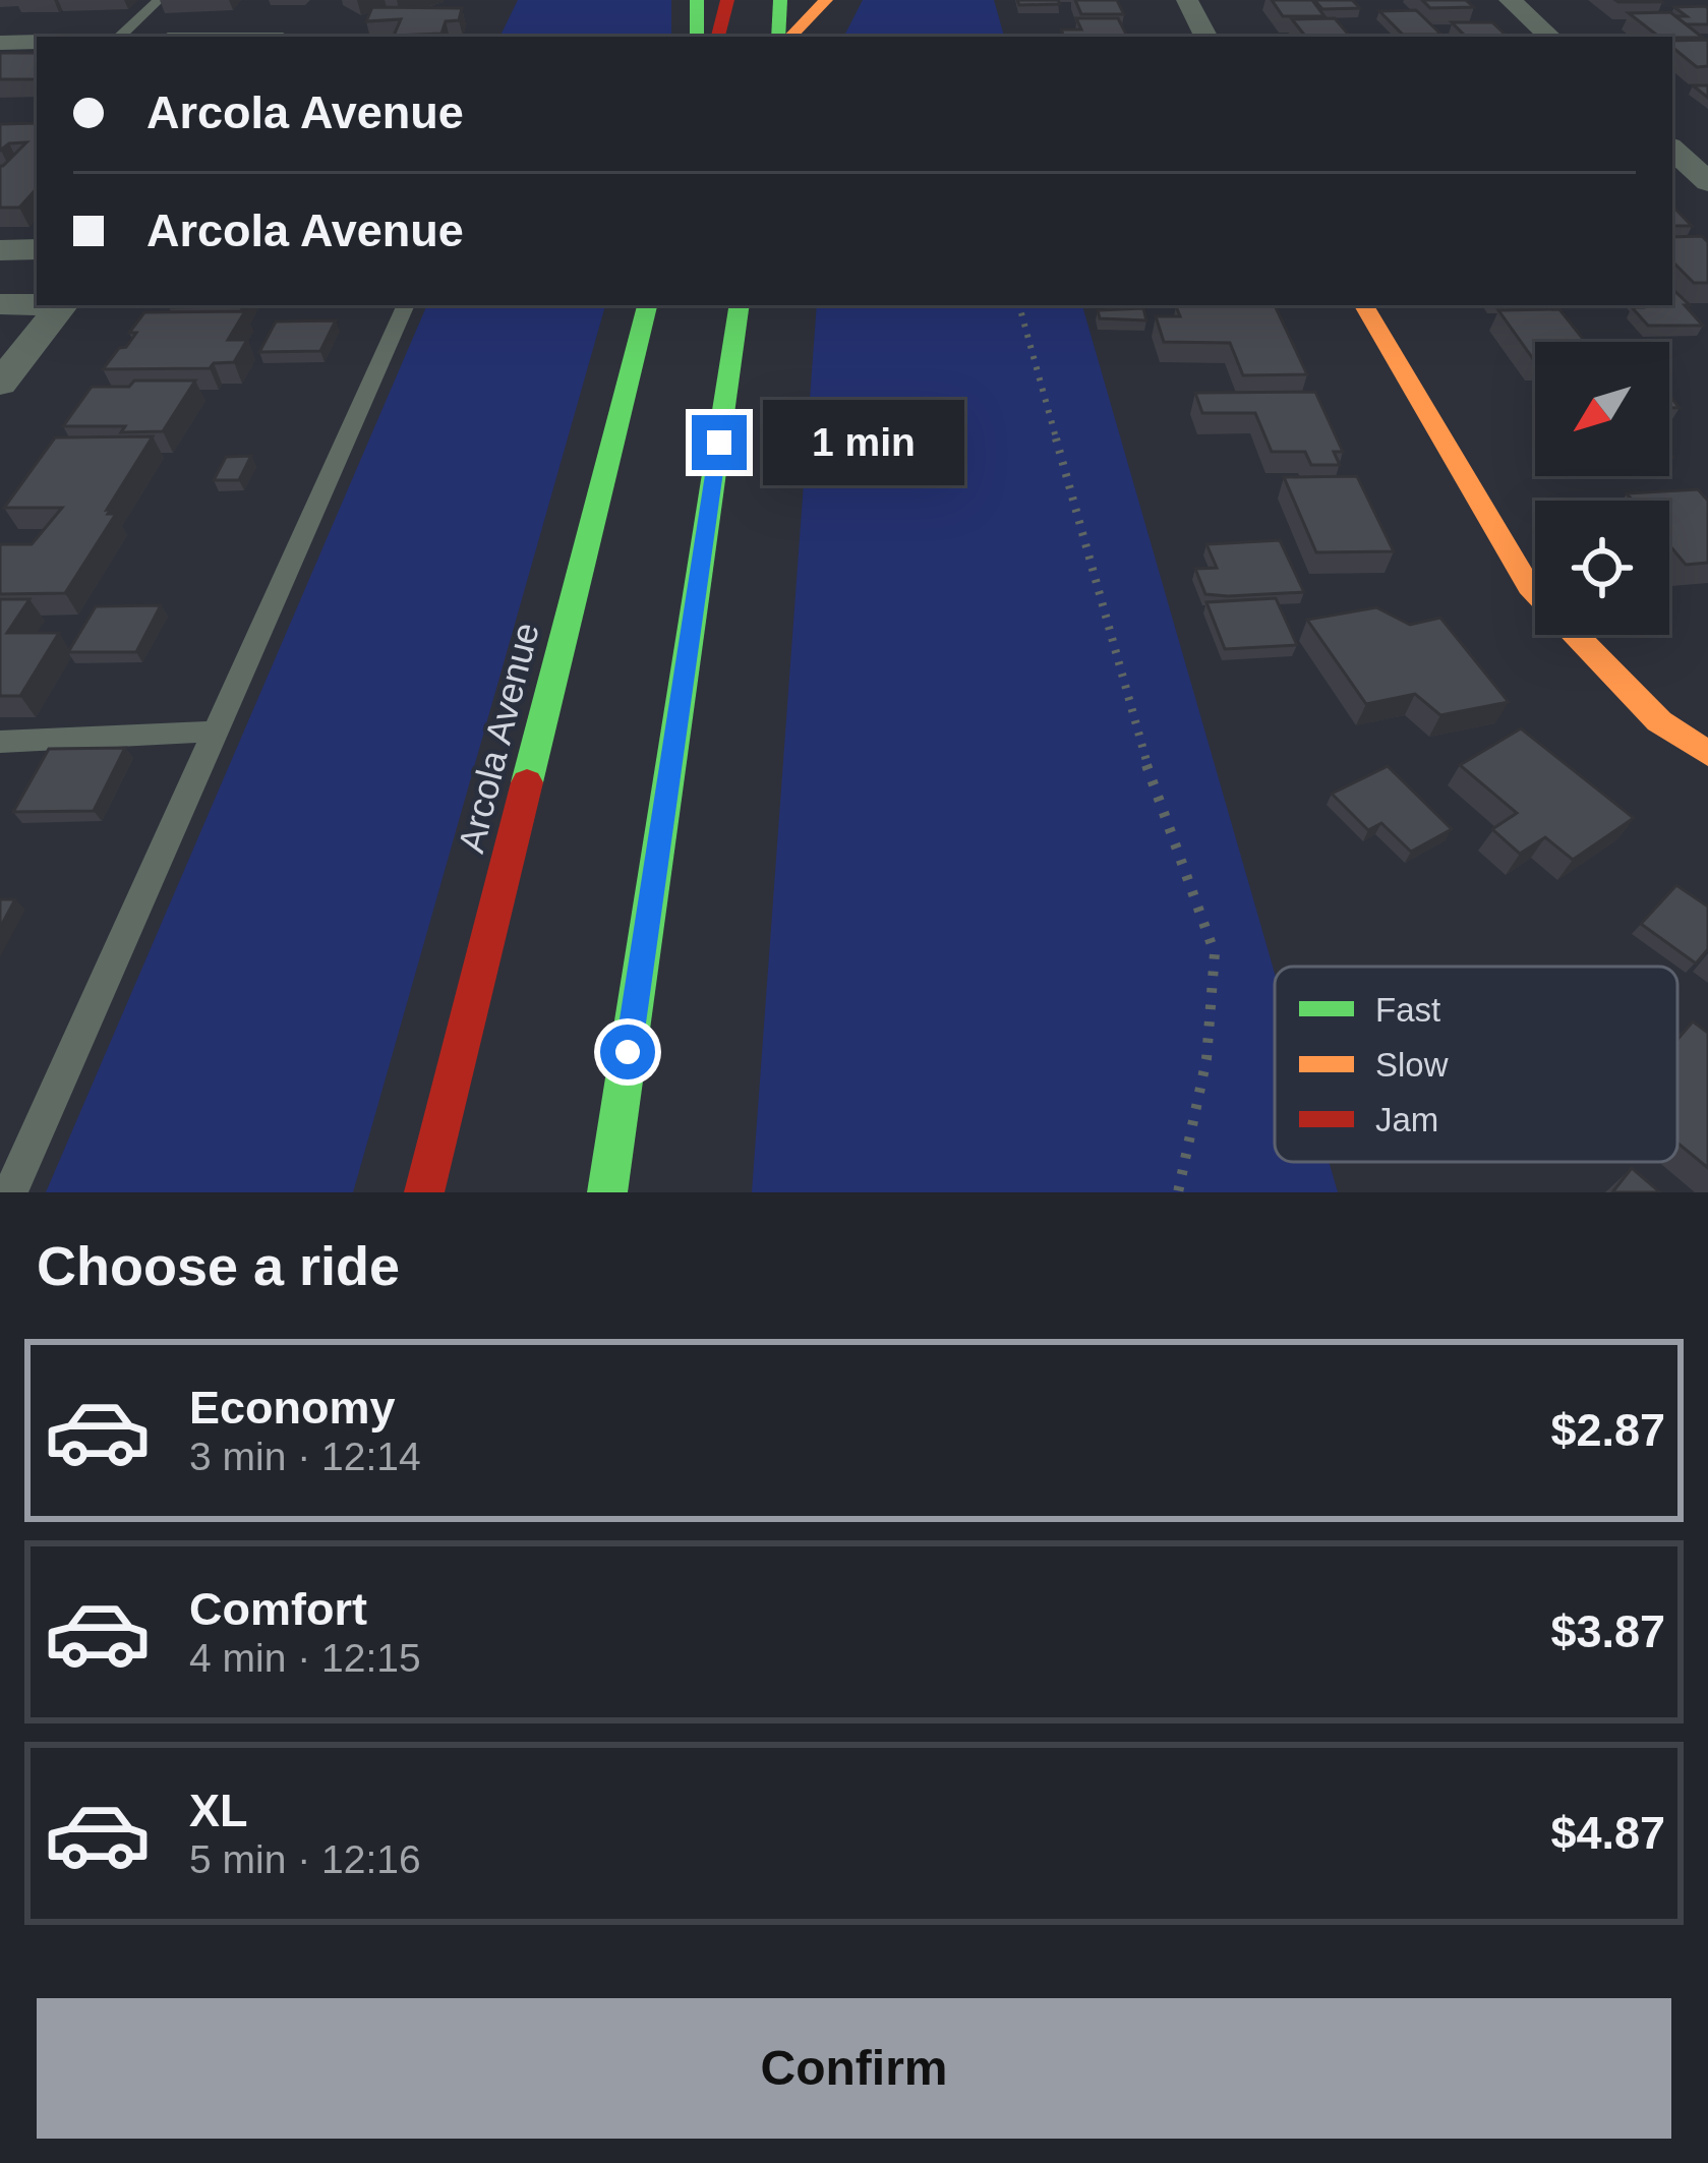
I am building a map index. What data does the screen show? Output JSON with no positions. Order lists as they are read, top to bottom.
{
  "streets": {
    "main road": ["Arcola Avenue"]
  },
  "legend": ["Fast", "Slow", "Jam"],
  "north": "bottom left",
  "page": {
    "banner": ["Arcola Avenue", "Arcola Avenue"],
    "bubble": "1 min",
    "heading": "Choose a ride",
    "list": [
      {
        "name": "Economy",
        "note": "3 min · 12:14",
        "value": "$2.87"
      },
      {
        "name": "Comfort",
        "note": "4 min · 12:15",
        "value": "$3.87"
      },
      {
        "name": "XL",
        "note": "5 min · 12:16",
        "value": "$4.87"
      }
    ],
    "buttons": "Confirm"
  }
}
